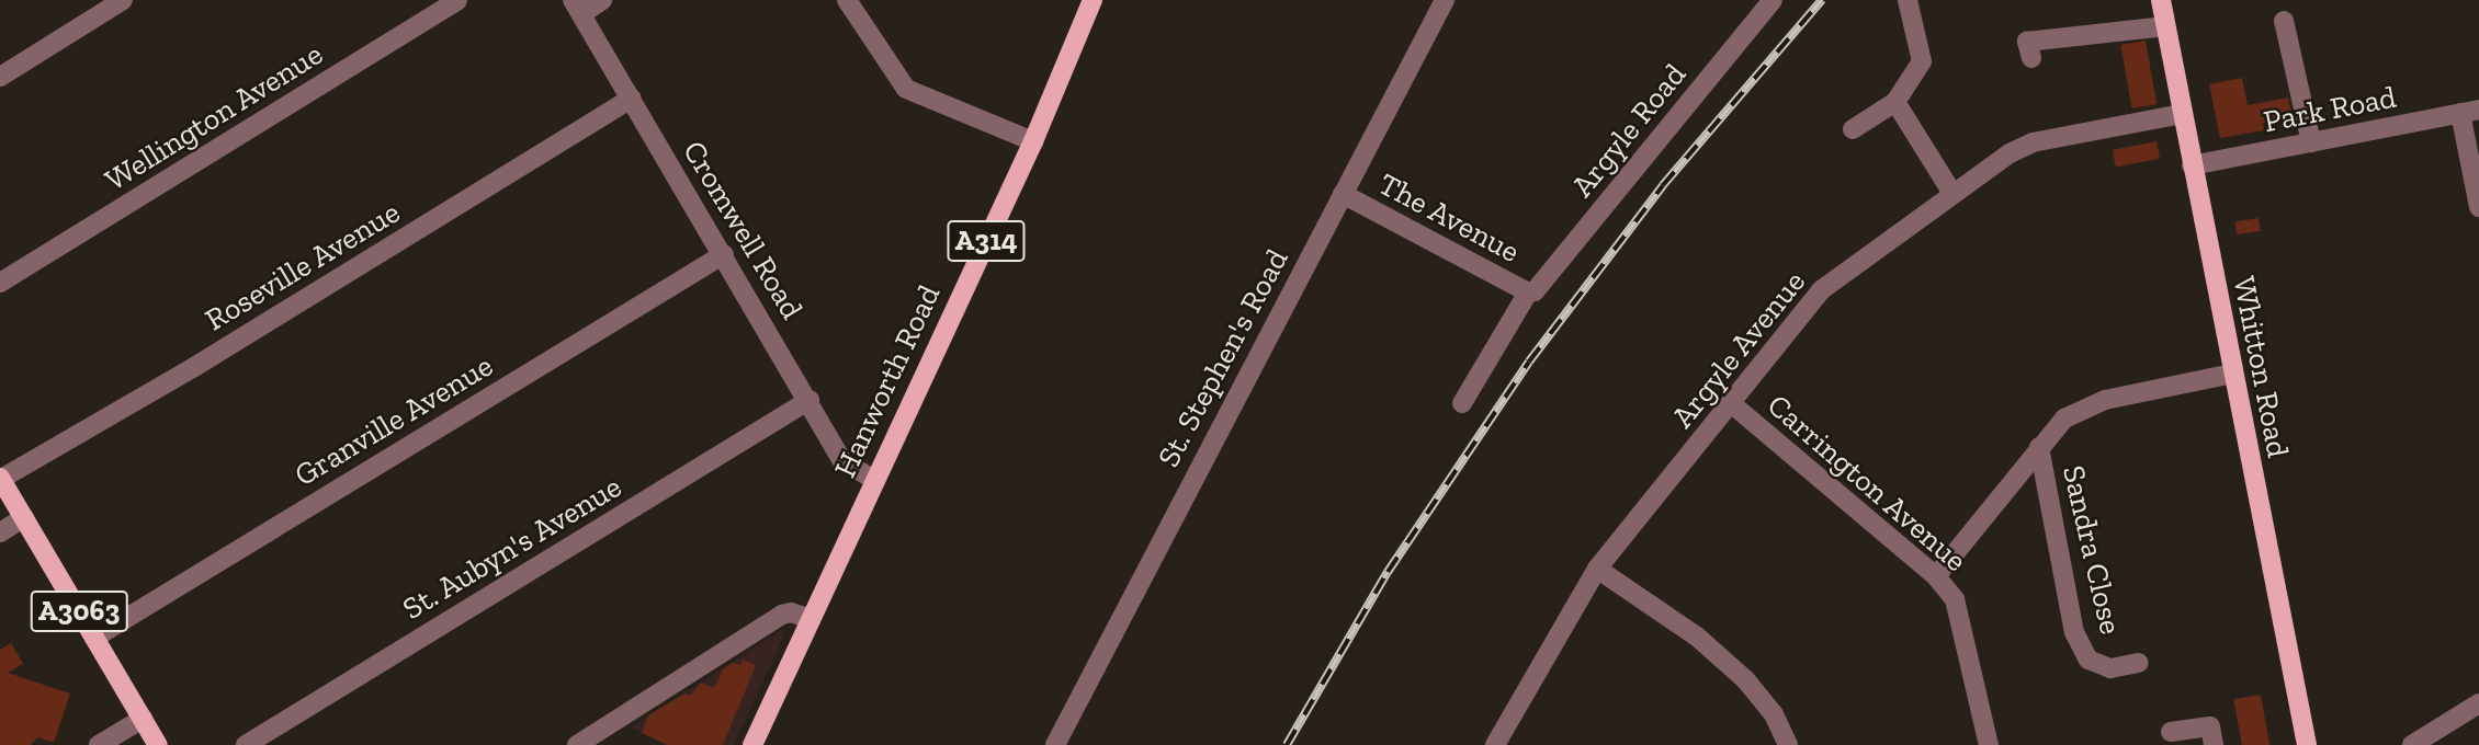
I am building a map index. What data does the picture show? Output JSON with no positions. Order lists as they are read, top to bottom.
{
  "streets": {
    "main road": [
      "A314",
      "Whitton Road",
      "Hanworth Road",
      "A3063"
    ],
    "street": [
      "Park Road",
      "Wellington Avenue",
      "Argyle Road",
      "The Avenue",
      "Cromwell Road",
      "Roseville Avenue",
      "Argyle Avenue",
      "St. Stephen's Road",
      "Granville Avenue",
      "Carrington Avenue",
      "St. Aubyn's Avenue",
      "Sandra Close"
    ]
  },
  "crossings": [
    ["Park Road", "Whitton Road"],
    ["Argyle Road", "The Avenue"],
    ["The Avenue", "St. Stephen's Road"],
    ["Cromwell Road", "Roseville Avenue"],
    ["Cromwell Road", "Hanworth Road"],
    ["Cromwell Road", "Granville Avenue"],
    ["Cromwell Road", "St. Aubyn's Avenue"],
    ["Roseville Avenue", "A3063"],
    ["Argyle Avenue", "Whitton Road"],
    ["Argyle Avenue", "Carrington Avenue"],
    ["Granville Avenue", "A3063"]
  ]
}
